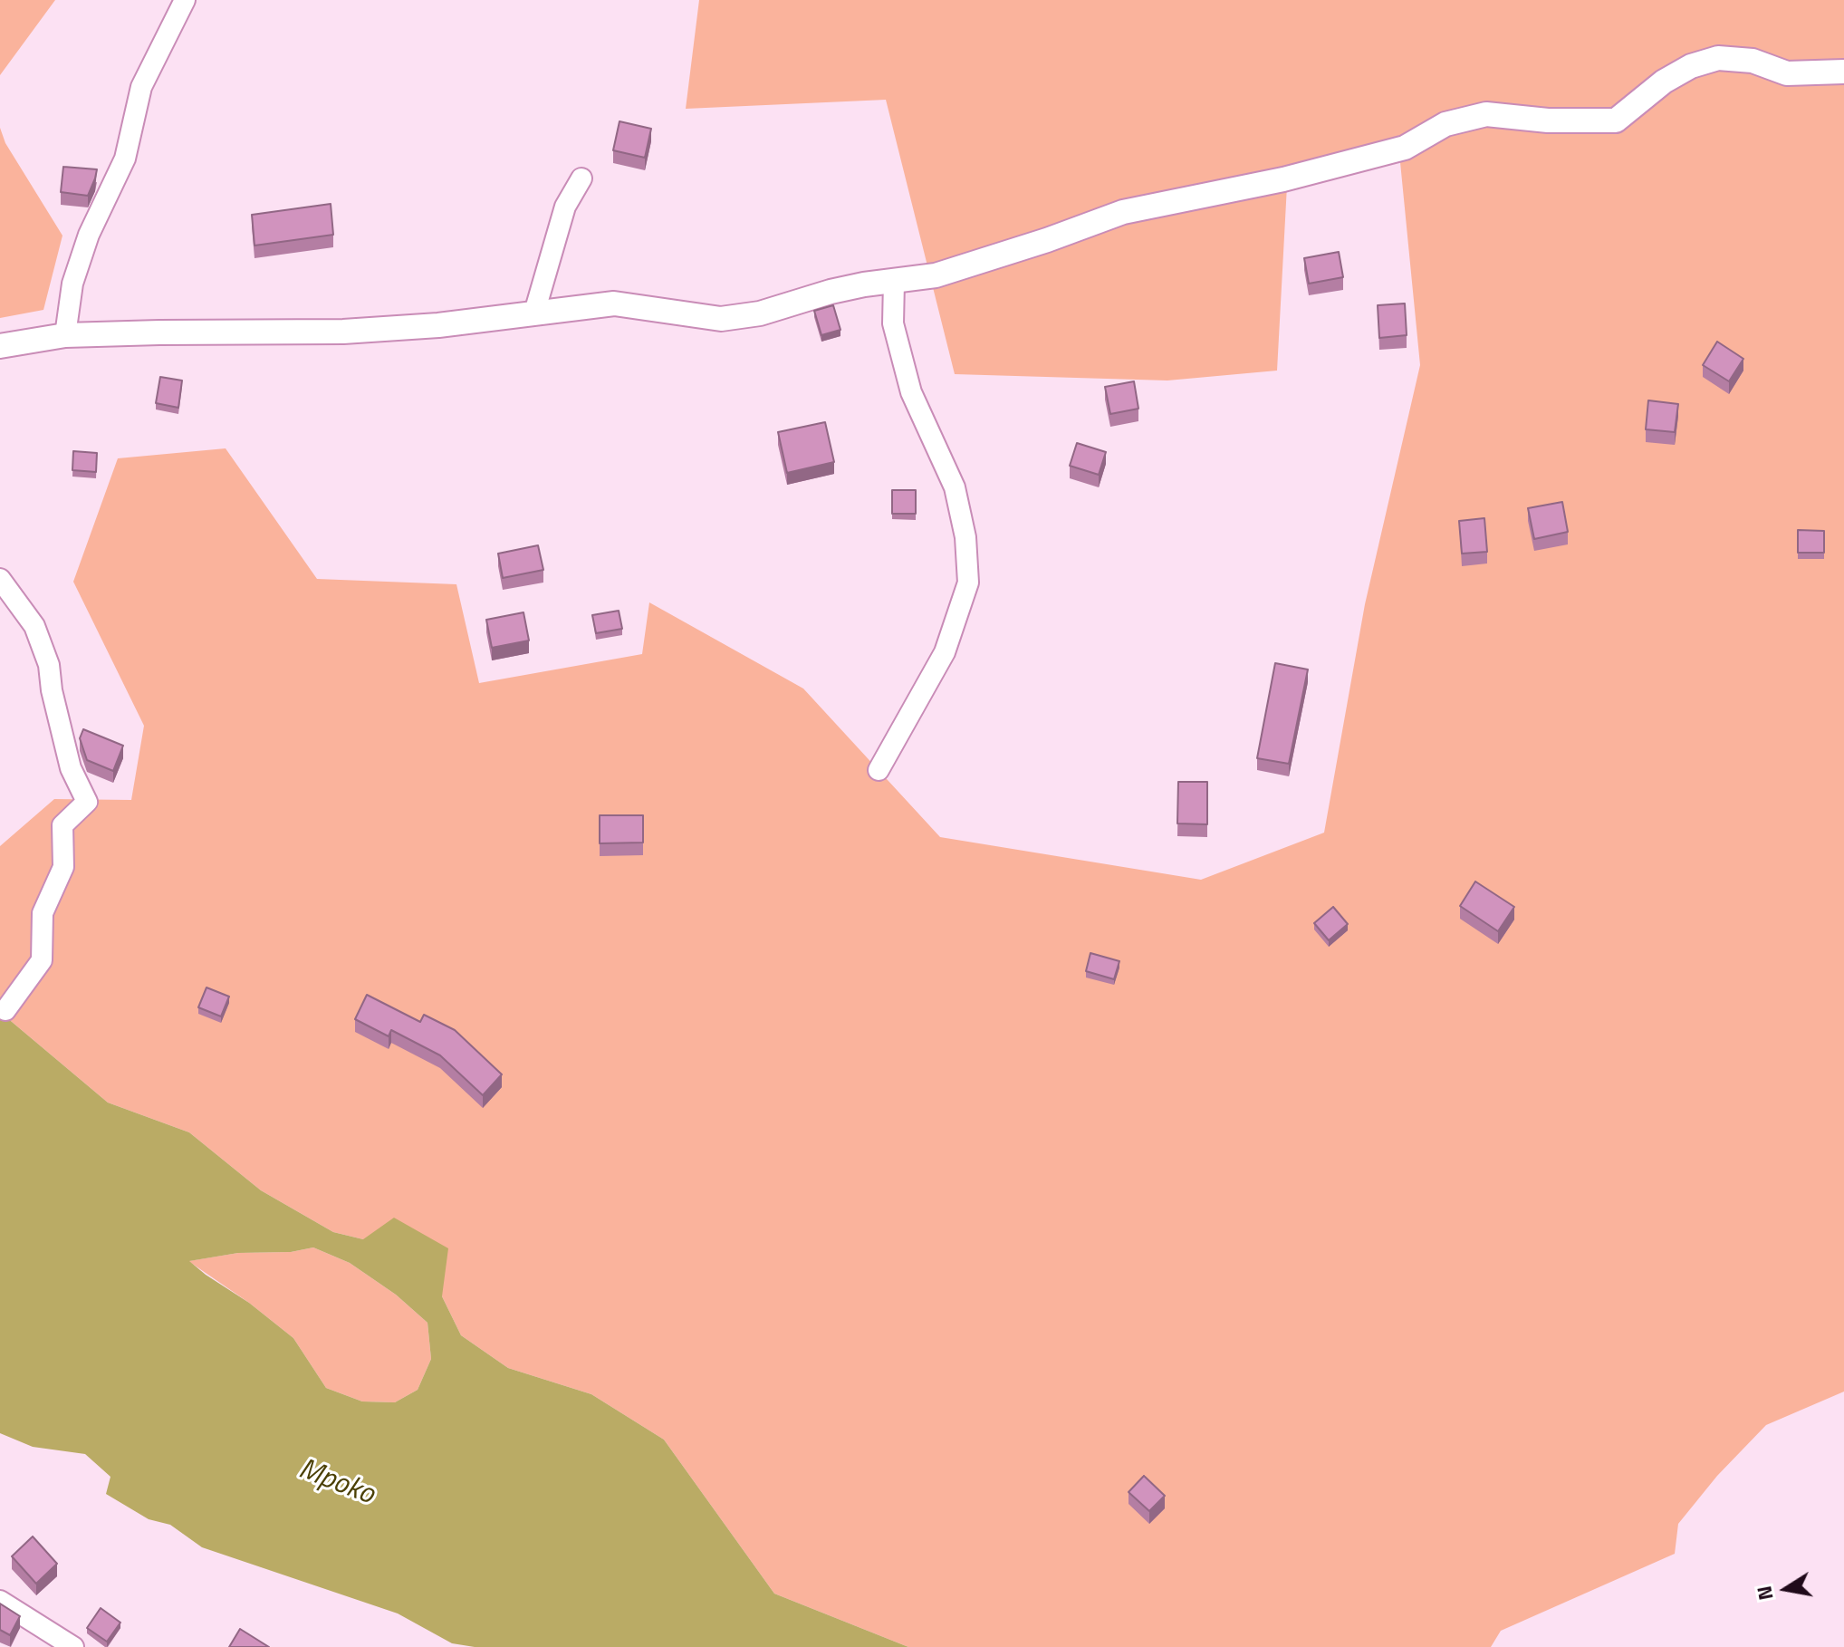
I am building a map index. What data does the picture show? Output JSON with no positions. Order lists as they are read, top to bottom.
{
  "water": ["Mpoko"],
  "north": "left"
}
